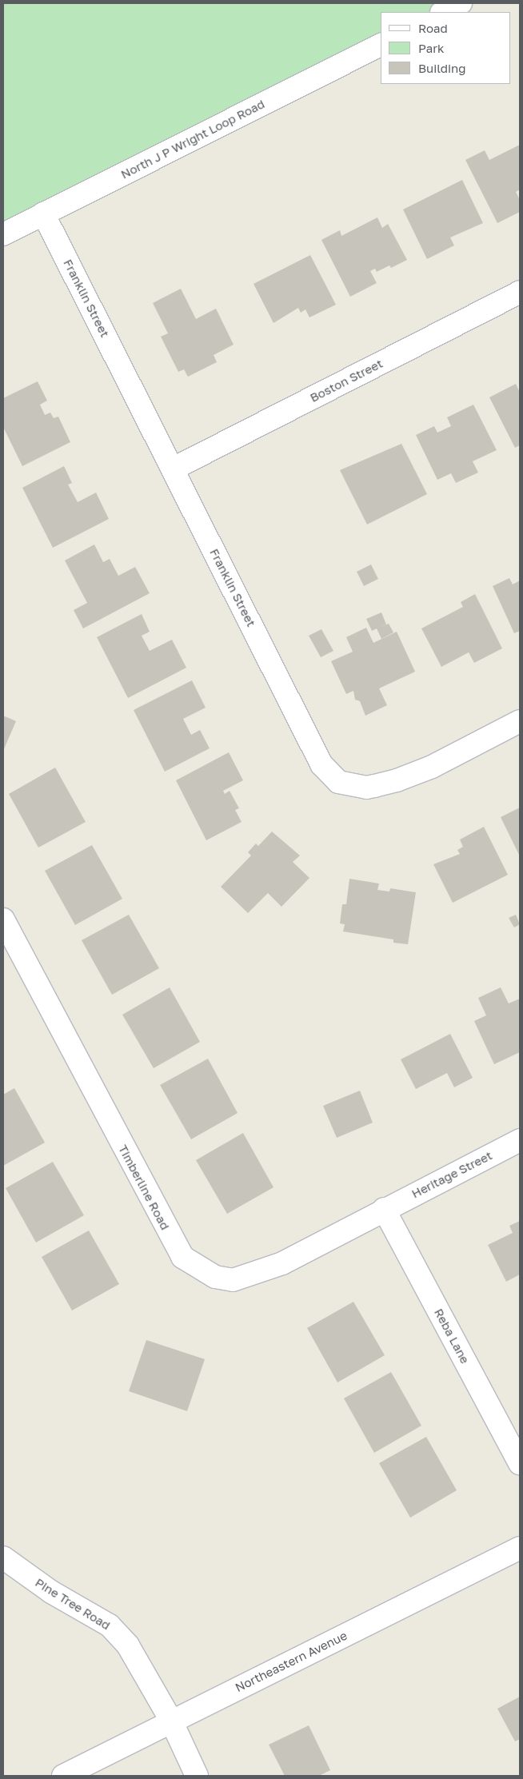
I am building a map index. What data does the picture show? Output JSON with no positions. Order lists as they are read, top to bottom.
{
  "streets": {
    "street": [
      "North J P Wright Loop Road",
      "Franklin Street",
      "Boston Street",
      "Heritage Street",
      "Timberline Road",
      "Reba Lane",
      "Pine Tree Road",
      "Northeastern Avenue"
    ]
  },
  "crossings": [
    ["North J P Wright Loop Road", "Franklin Street"],
    ["Franklin Street", "Boston Street"],
    ["Heritage Street", "Timberline Road"],
    ["Heritage Street", "Reba Lane"],
    ["Timberline Road", "Reba Lane"],
    ["Pine Tree Road", "Northeastern Avenue"]
  ],
  "legend": ["Road", "Park", "Building"]
}
